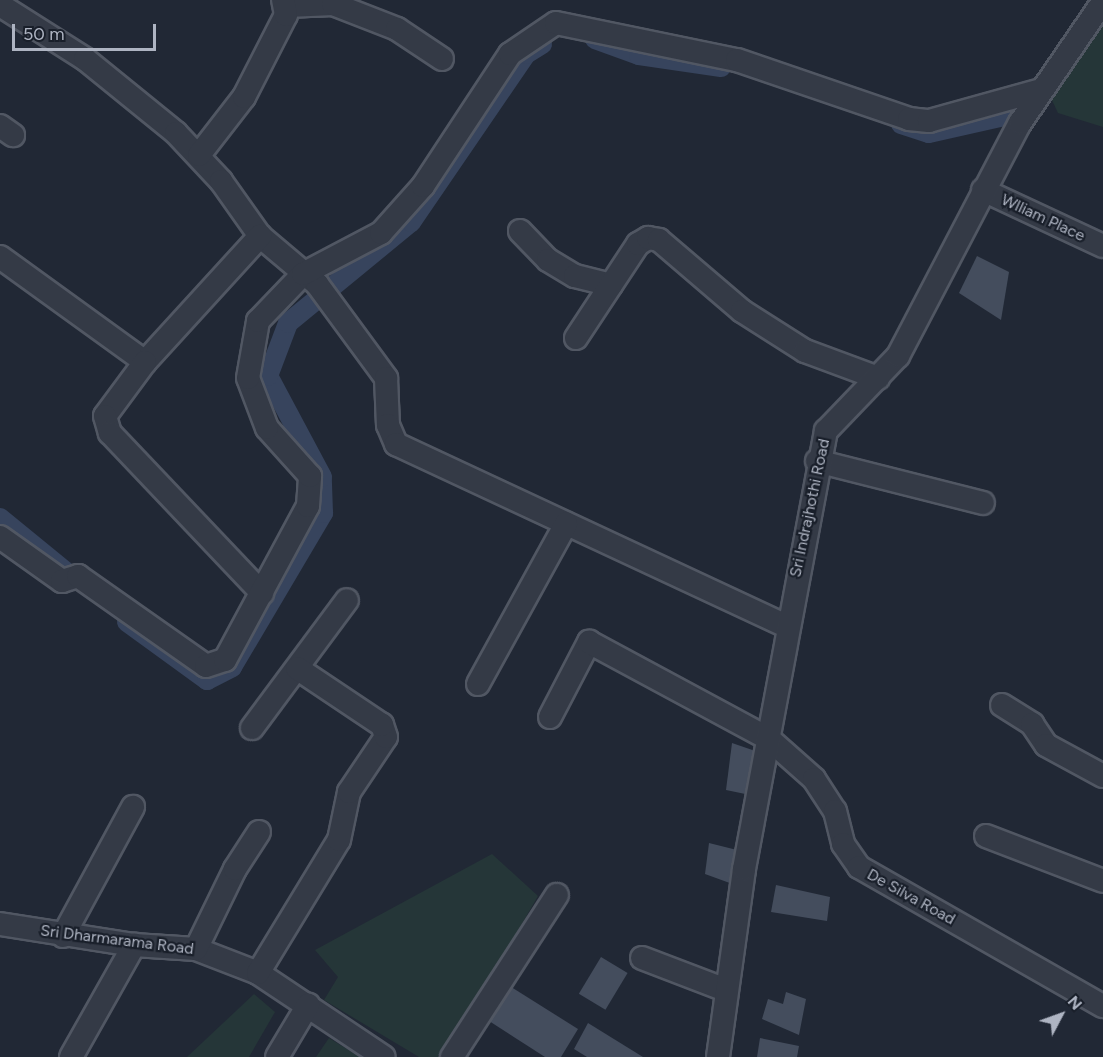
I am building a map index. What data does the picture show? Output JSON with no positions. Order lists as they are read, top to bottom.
{
  "streets": {
    "street": [
      "Wlliam Place",
      "Sri Indrajhothi Road",
      "De Silva Road",
      "Sri Dharmarama Road"
    ]
  },
  "crossings": [
    ["Wlliam Place", "Sri Indrajhothi Road"],
    ["Sri Indrajhothi Road", "De Silva Road"]
  ],
  "scale_bar": "50 m",
  "north": "top right"
}
